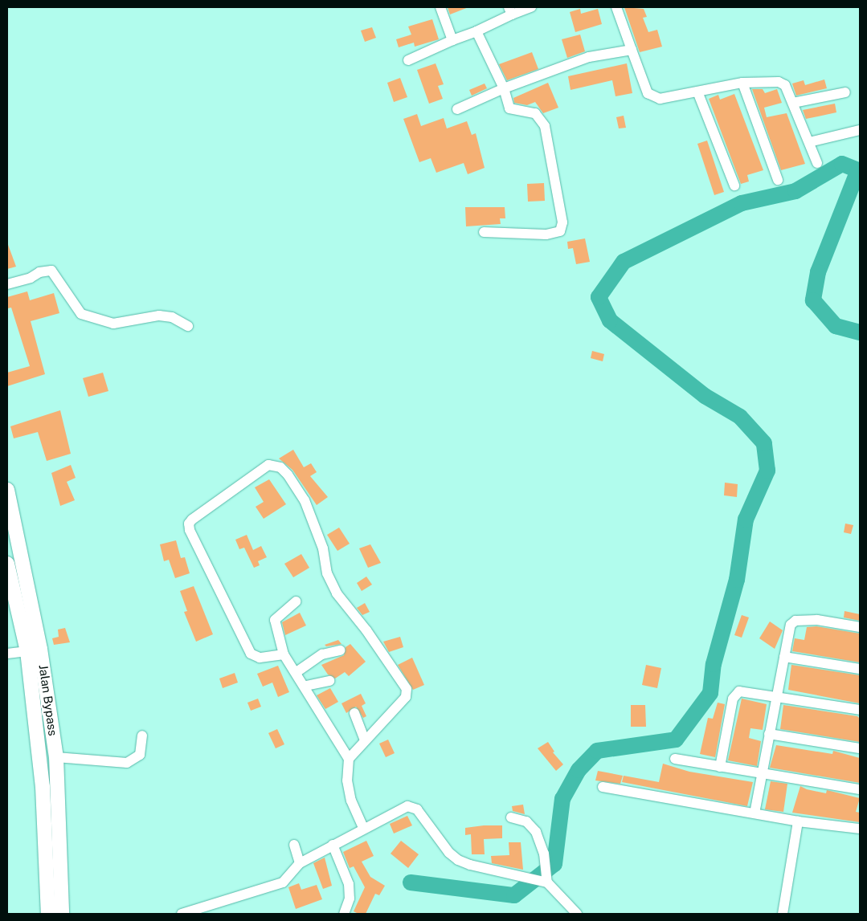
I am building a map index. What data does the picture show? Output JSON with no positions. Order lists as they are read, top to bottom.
{
  "streets": {
    "highway": ["Jalan Bypass"]
  }
}
